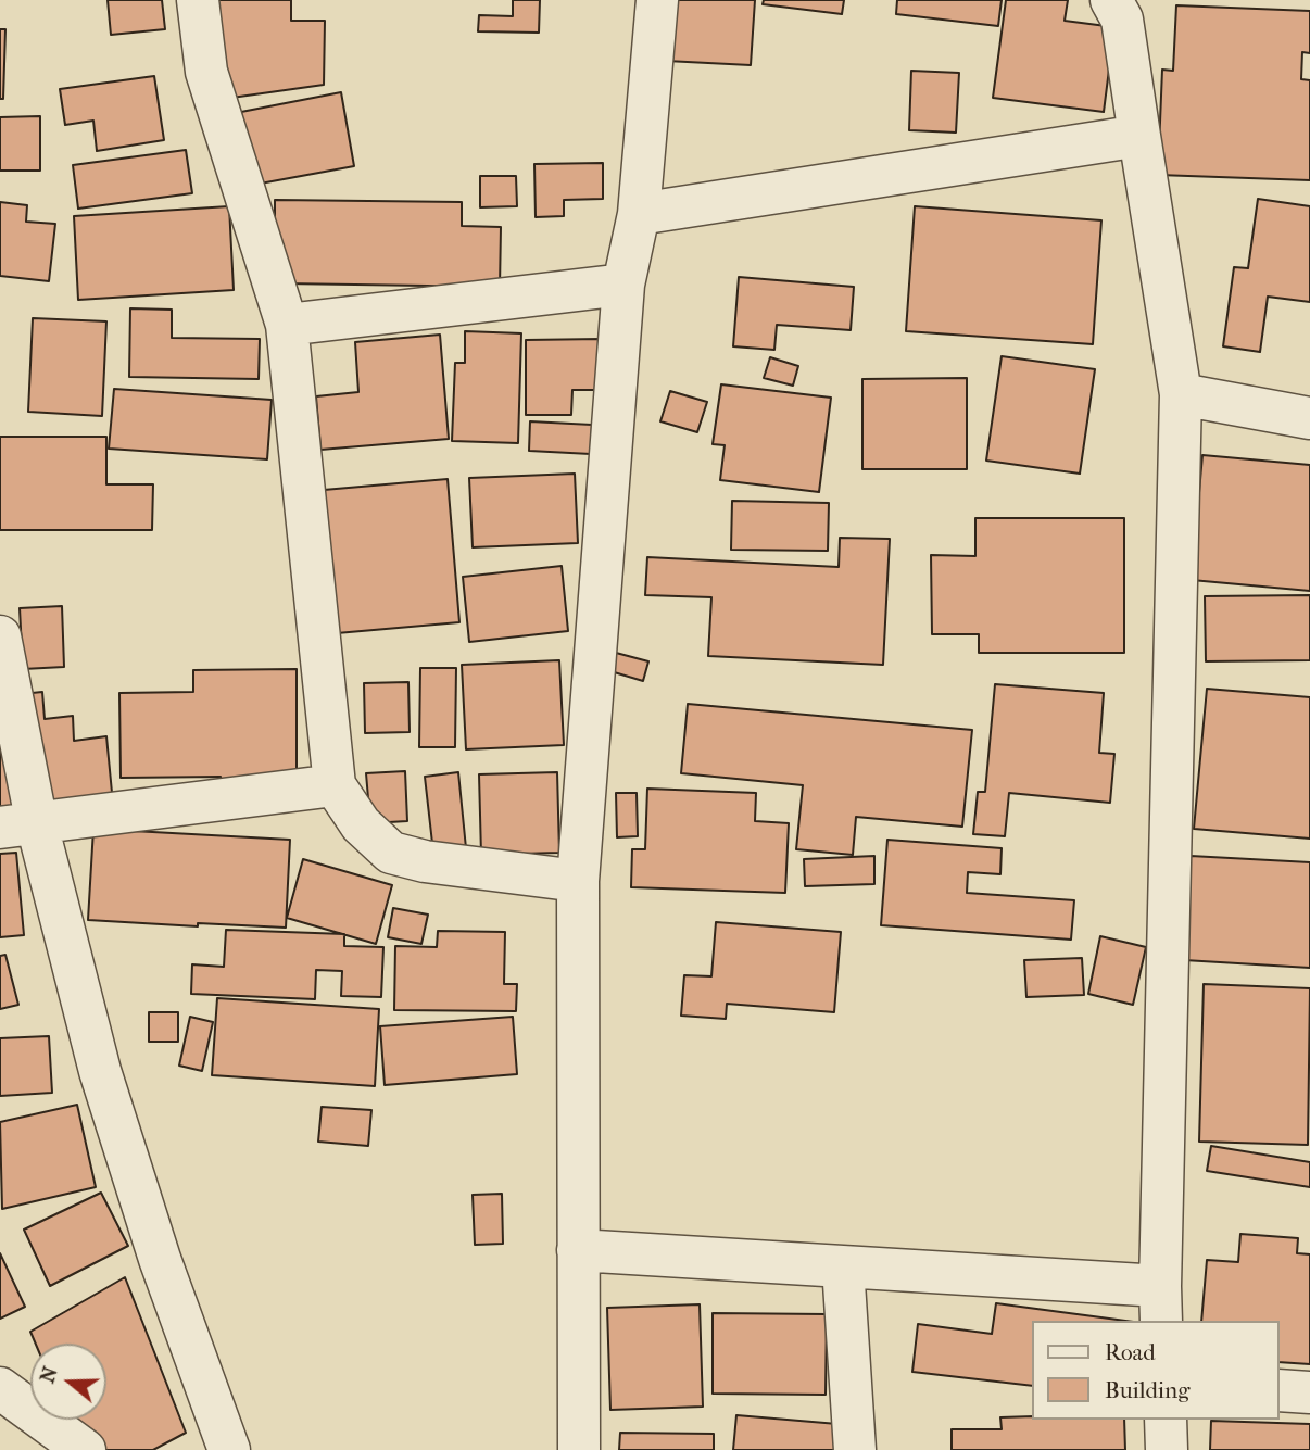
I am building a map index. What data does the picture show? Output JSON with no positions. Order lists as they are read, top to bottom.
{
  "legend": ["Road", "Building"],
  "north": "left"
}
